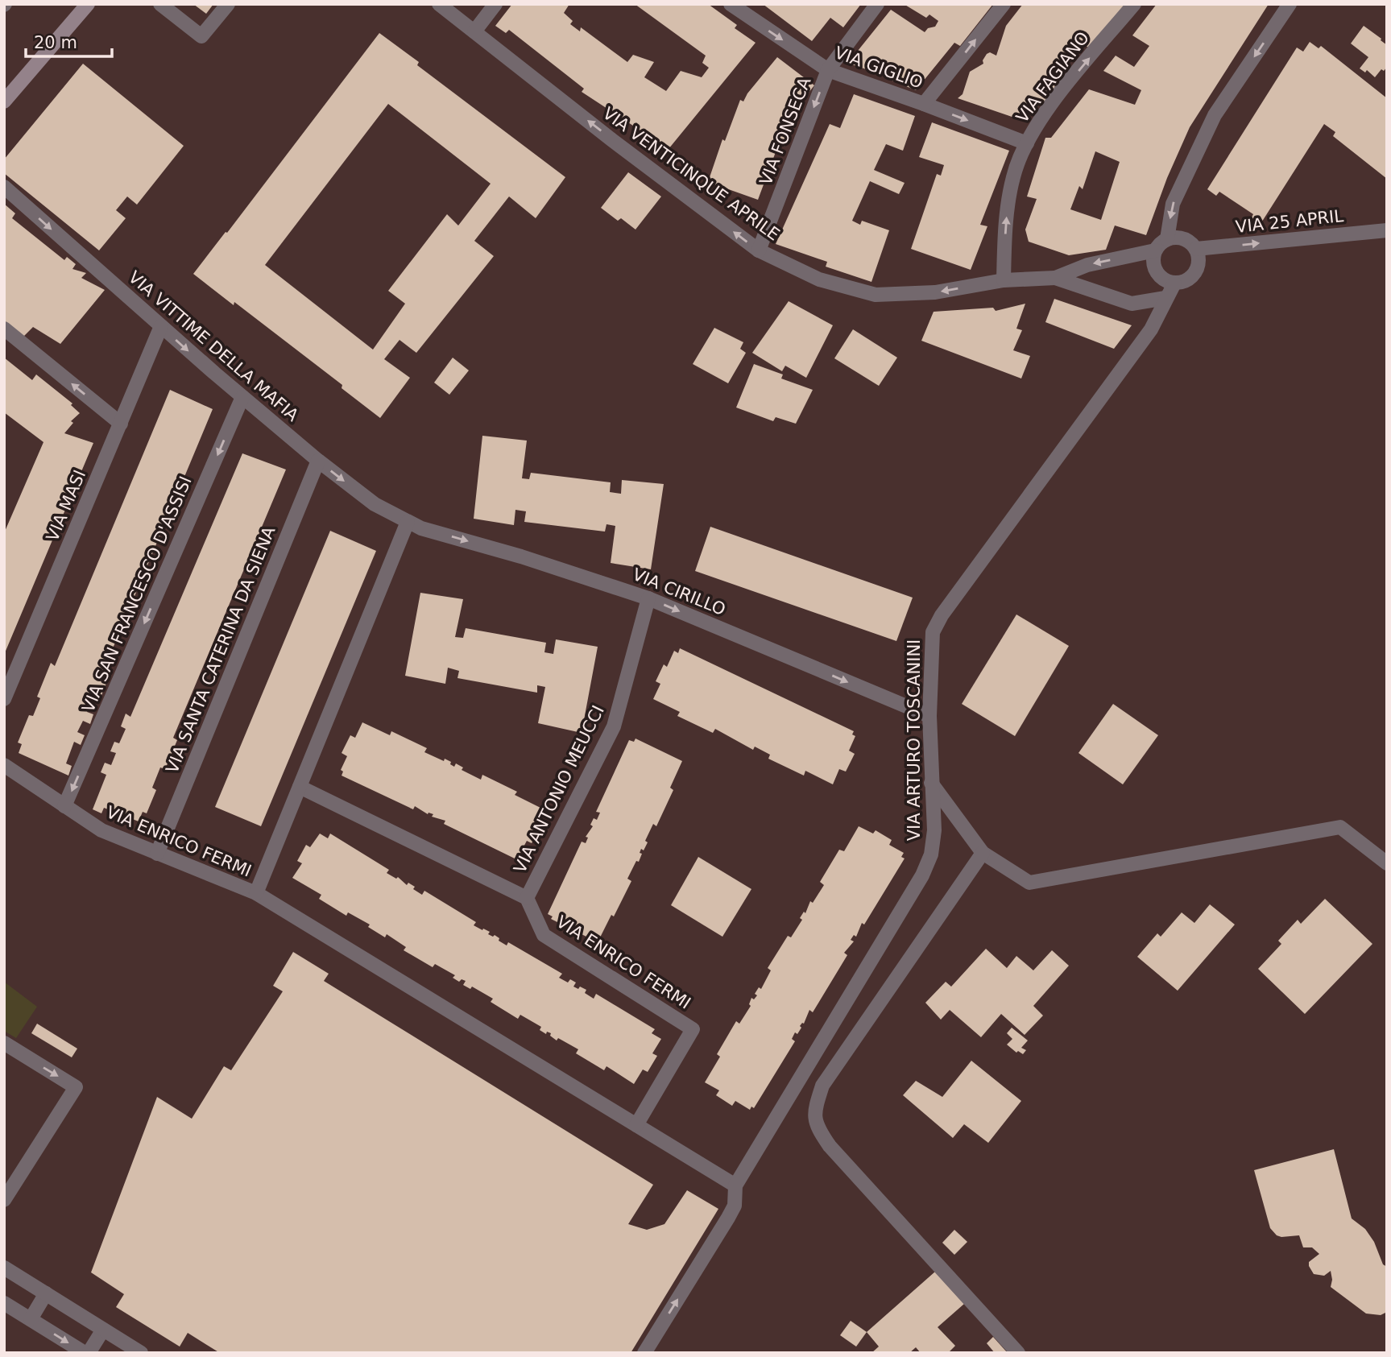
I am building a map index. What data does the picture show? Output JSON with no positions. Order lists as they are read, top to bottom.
{
  "streets": {
    "street": [
      "VIA GIGLIO",
      "VIA FAGIANO",
      "VIA FONSECA",
      "VIA VENTICINQUE APRILE",
      "VIA 25 APRIL",
      "VIA VITTIME DELLA MAFIA",
      "VIA MASI",
      "VIA CIRILLO",
      "VIA SAN FRANCESCO D'ASSISI",
      "VIA SANTA CATERINA DA SIENA",
      "VIA ARTURO TOSCANINI",
      "VIA ANTONIO MEUCCI",
      "VIA ENRICO FERMI"
    ]
  },
  "crossings": [
    ["VIA GIGLIO", "VIA FAGIANO"],
    ["VIA GIGLIO", "VIA FONSECA"],
    ["VIA FAGIANO", "VIA VENTICINQUE APRILE"],
    ["VIA FONSECA", "VIA VENTICINQUE APRILE"],
    ["VIA VENTICINQUE APRILE", "VIA 25 APRIL"],
    ["VIA VENTICINQUE APRILE", "VIA ARTURO TOSCANINI"],
    ["VIA 25 APRIL", "VIA ARTURO TOSCANINI"],
    ["VIA VITTIME DELLA MAFIA", "VIA MASI"],
    ["VIA VITTIME DELLA MAFIA", "VIA CIRILLO"],
    ["VIA VITTIME DELLA MAFIA", "VIA SAN FRANCESCO D'ASSISI"],
    ["VIA VITTIME DELLA MAFIA", "VIA SANTA CATERINA DA SIENA"],
    ["VIA VITTIME DELLA MAFIA", "VIA ENRICO FERMI"],
    ["VIA CIRILLO", "VIA ARTURO TOSCANINI"],
    ["VIA CIRILLO", "VIA ANTONIO MEUCCI"],
    ["VIA CIRILLO", "VIA ENRICO FERMI"],
    ["VIA SAN FRANCESCO D'ASSISI", "VIA ENRICO FERMI"],
    ["VIA SANTA CATERINA DA SIENA", "VIA ENRICO FERMI"],
    ["VIA ARTURO TOSCANINI", "VIA ENRICO FERMI"],
    ["VIA ANTONIO MEUCCI", "VIA ENRICO FERMI"]
  ],
  "one_way": [
    "VIA GIGLIO",
    "VIA FONSECA",
    "VIA VENTICINQUE APRILE",
    "VIA 25 APRIL",
    "VIA CIRILLO",
    "VIA SAN FRANCESCO D'ASSISI"
  ],
  "scale_bar": "20 m"
}
